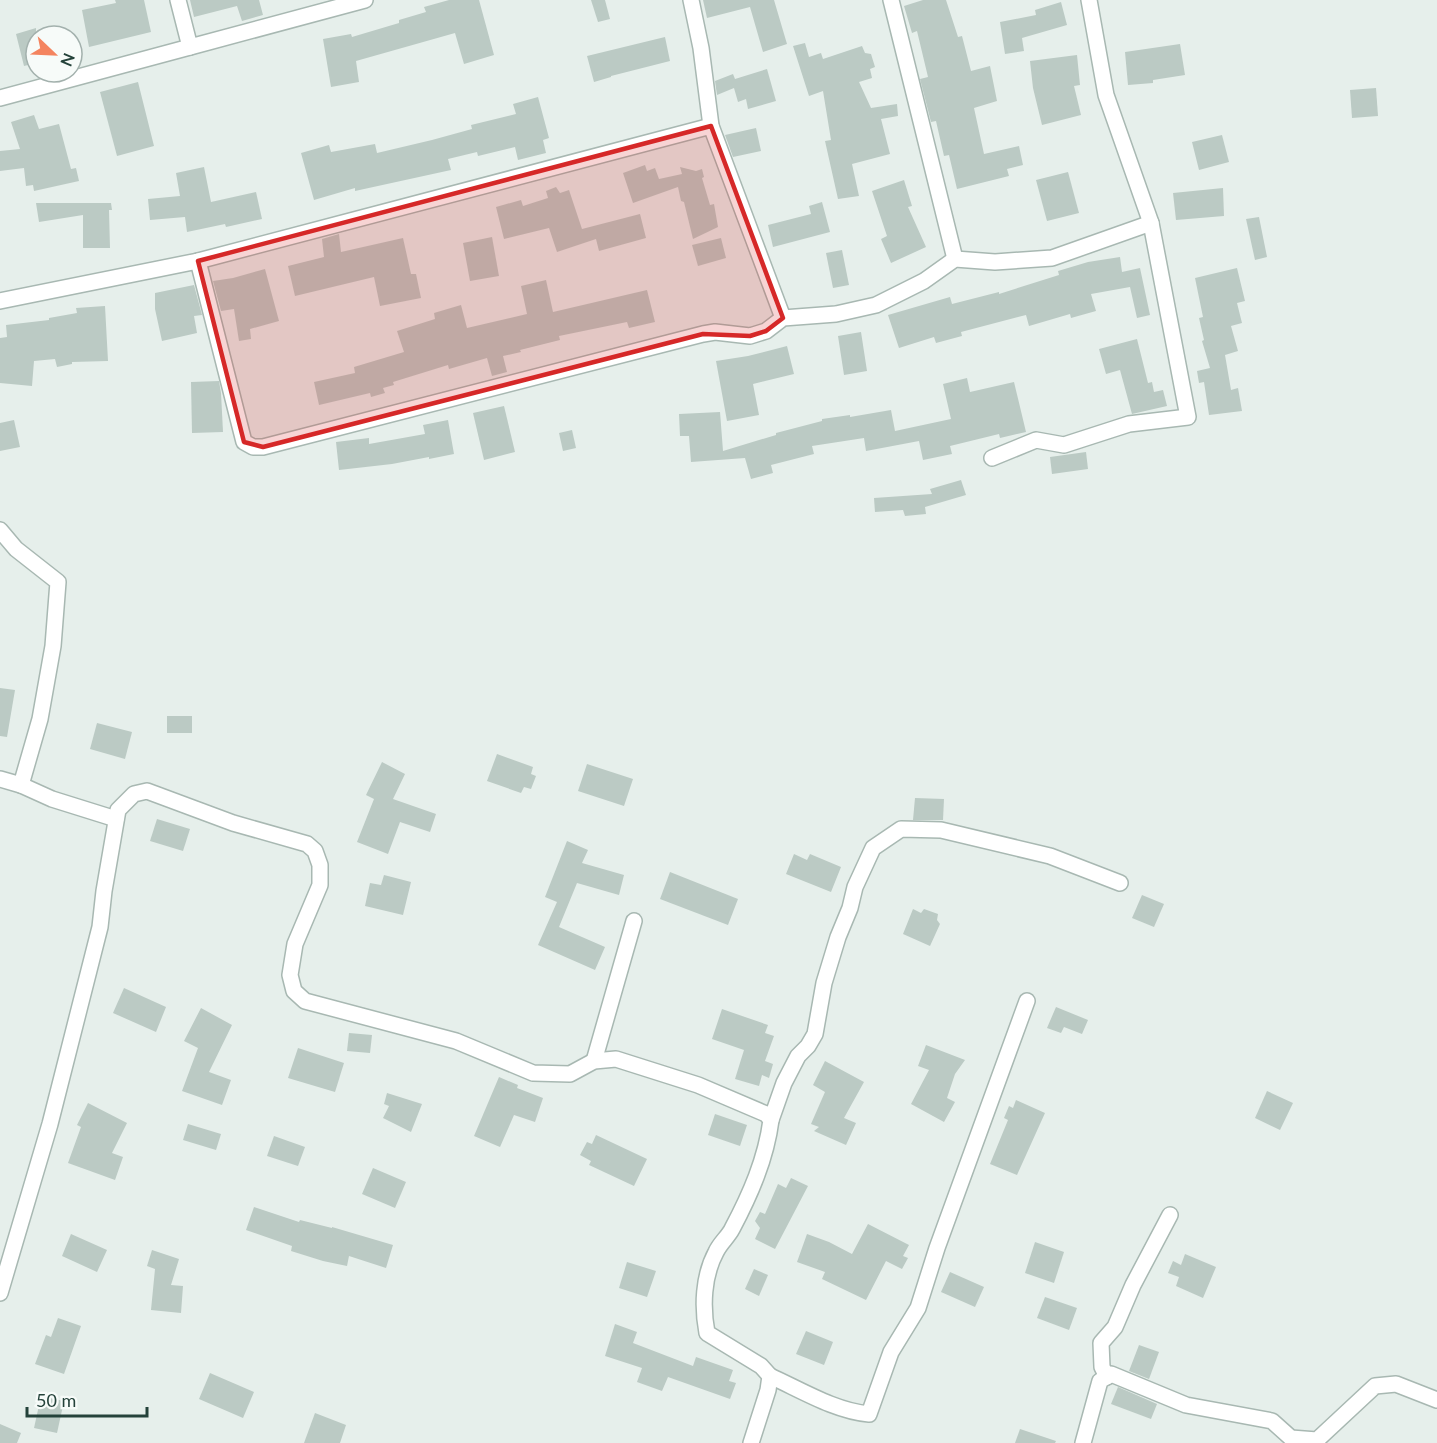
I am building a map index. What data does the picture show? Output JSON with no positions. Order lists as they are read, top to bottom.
{
  "scale_bar": "50 m",
  "north": "bottom right"
}
